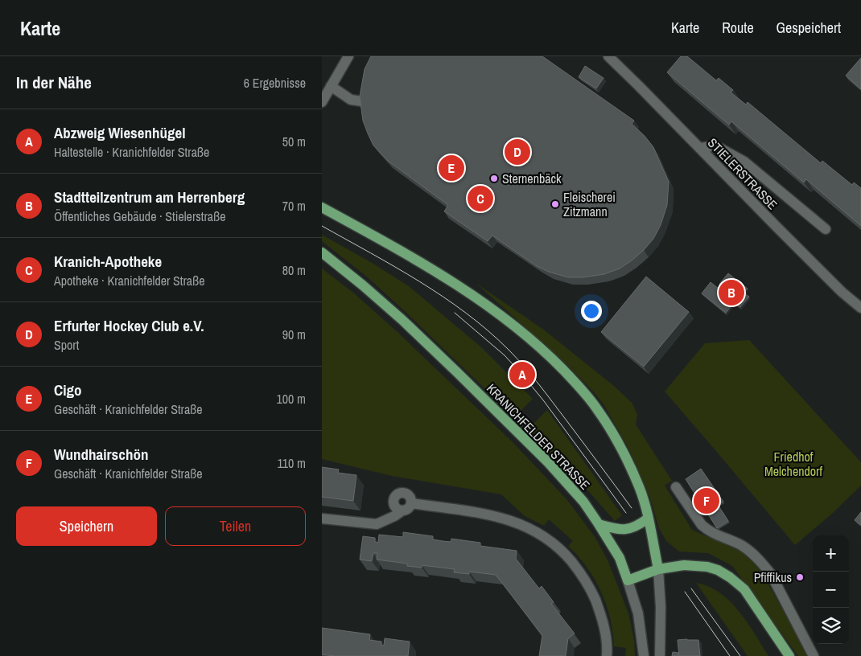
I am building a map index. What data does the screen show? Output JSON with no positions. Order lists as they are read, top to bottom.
{
  "streets": {
    "main road": ["KRANICHFELDER STRASSE"],
    "street": ["STIELERSTRASSE"]
  },
  "parks": ["Friedhof Melchendorf"],
  "places": ["Sternenbäck", "Fleischerei Zitzmann", "Pfiffikus"],
  "page": {
    "header": "Karte",
    "nav": ["Karte", "Route", "Gespeichert"],
    "heading": ["In der Nähe", "6 Ergebnisse"],
    "list": [
      {
        "mark": "A",
        "name": "Abzweig Wiesenhügel",
        "note": "Haltestelle · Kranichfelder Straße",
        "value": "50 m"
      },
      {
        "mark": "B",
        "name": "Stadtteilzentrum am Herrenberg",
        "note": "Öffentliches Gebäude · Stielerstraße",
        "value": "70 m"
      },
      {
        "mark": "C",
        "name": "Kranich-Apotheke",
        "note": "Apotheke · Kranichfelder Straße",
        "value": "80 m"
      },
      {
        "mark": "D",
        "name": "Erfurter Hockey Club e.V.",
        "note": "Sport",
        "value": "90 m"
      },
      {
        "mark": "E",
        "name": "Cigo",
        "note": "Geschäft · Kranichfelder Straße",
        "value": "100 m"
      },
      {
        "mark": "F",
        "name": "Wundhairschön",
        "note": "Geschäft · Kranichfelder Straße",
        "value": "110 m"
      }
    ],
    "pins": [
      "D",
      "E",
      "C",
      "B",
      "A",
      "F"
    ],
    "buttons": ["Speichern", "Teilen"],
    "map_buttons": ["+", "−"]
  }
}
